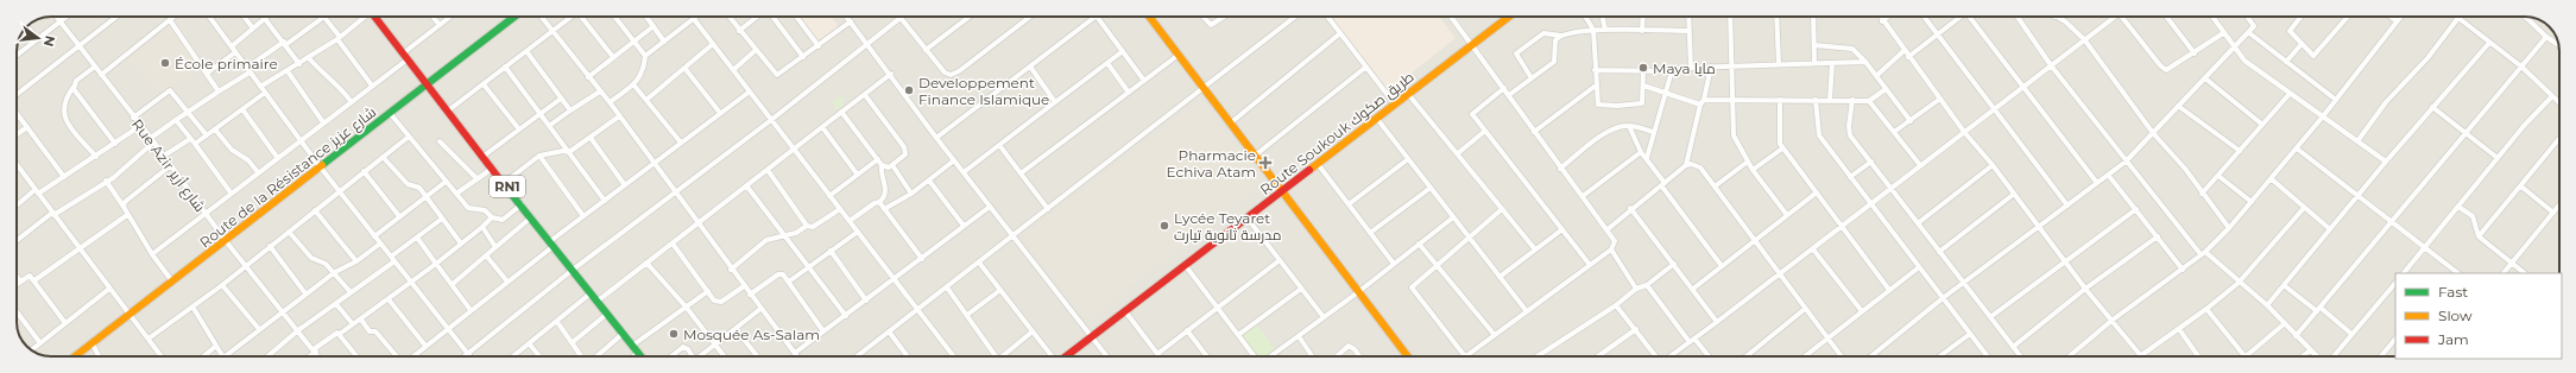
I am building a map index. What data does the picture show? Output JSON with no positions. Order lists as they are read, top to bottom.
{
  "streets": {
    "main road": ["Route Soukouk طريق صكوك", "Route de la Résistance شارع عزيز", "RN1"],
    "street": ["Rue Azir شارع أزير"]
  },
  "crossings": [
    ["Rue Azir شارع أزير", "Route de la Résistance شارع عزيز"],
    ["Route de la Résistance شارع عزيز", "RN1"]
  ],
  "places": {
    "other": [
      "École primaire",
      "Maya مايا",
      "Developpement Finance Islamique",
      "Lycée Teyaret مدرسة ثانوية تيارت",
      "Mosquée As-Salam"
    ],
    "health": ["Pharmacie Echiva Atam"]
  },
  "legend": ["Fast", "Slow", "Jam"],
  "north": "right"
}
